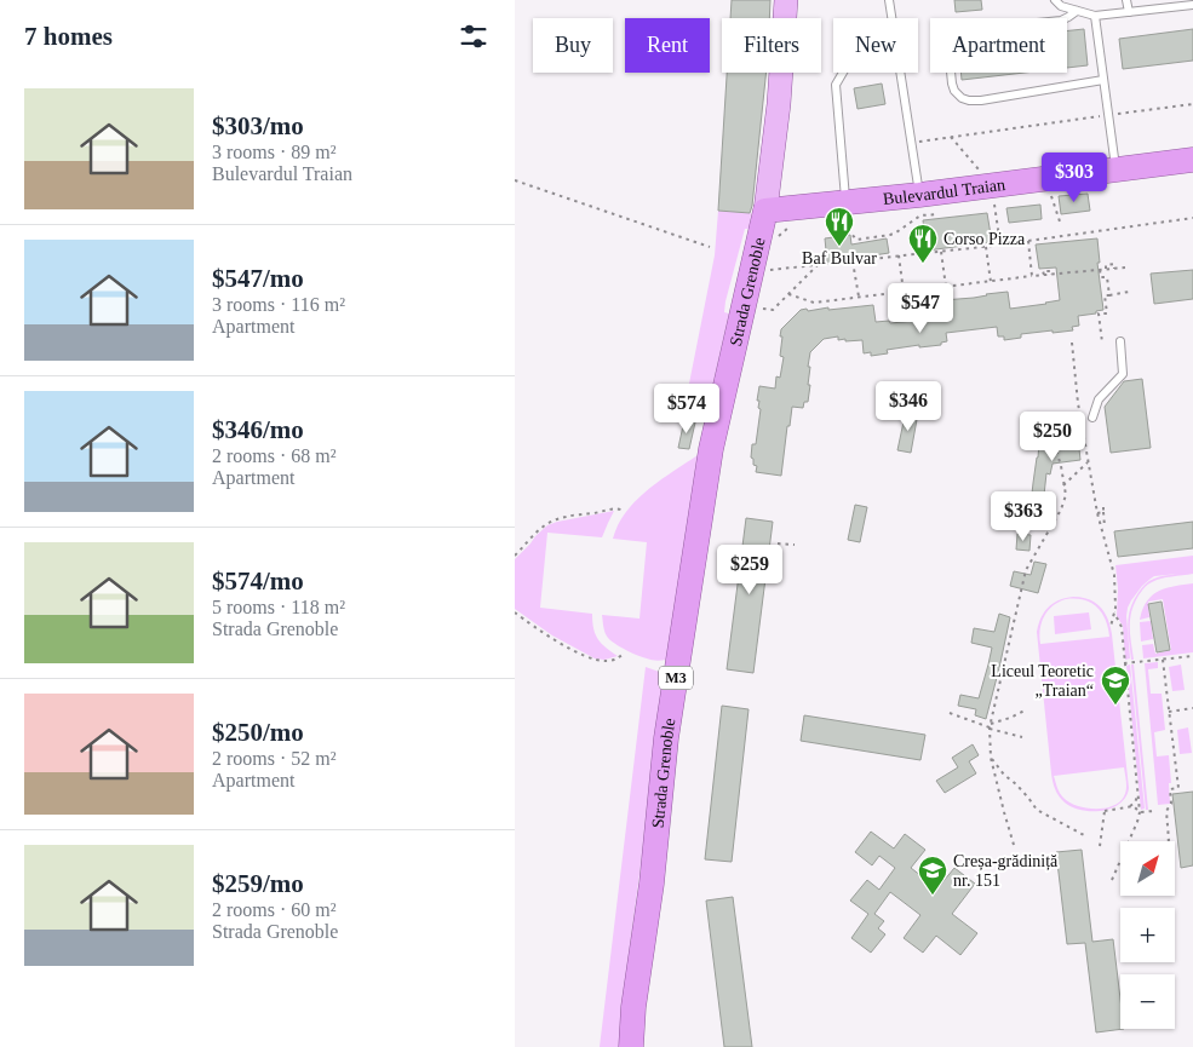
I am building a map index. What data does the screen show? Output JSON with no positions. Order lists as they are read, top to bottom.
{
  "streets": {
    "highway": ["Bulevardul Traian", "Strada Grenoble", "M3"]
  },
  "crossings": [
    ["Bulevardul Traian", "Strada Grenoble"]
  ],
  "places": {
    "restaurant": ["Baf Bulvar", "Corso Pizza"],
    "school or university": ["Liceul Teoretic „Traian“", "Creșa-grădiniță nr. 151"]
  },
  "north": "top right",
  "page": {
    "heading": "7 homes",
    "chip": [
      "Buy",
      "Rent",
      "Filters",
      "New",
      "Apartment"
    ],
    "list": [
      {
        "name": "$303/mo",
        "note": "3 rooms · 89 m² · Bulevardul Traian"
      },
      {
        "name": "$547/mo",
        "note": "3 rooms · 116 m² · Apartment"
      },
      {
        "name": "$346/mo",
        "note": "2 rooms · 68 m² · Apartment"
      },
      {
        "name": "$574/mo",
        "note": "5 rooms · 118 m² · Strada Grenoble"
      },
      {
        "name": "$250/mo",
        "note": "2 rooms · 52 m² · Apartment"
      },
      {
        "name": "$259/mo",
        "note": "2 rooms · 60 m² · Strada Grenoble"
      }
    ],
    "price": [
      "$303",
      "$547",
      "$346",
      "$574",
      "$250",
      "$363",
      "$259"
    ],
    "map_buttons": ["+", "−"]
  }
}
